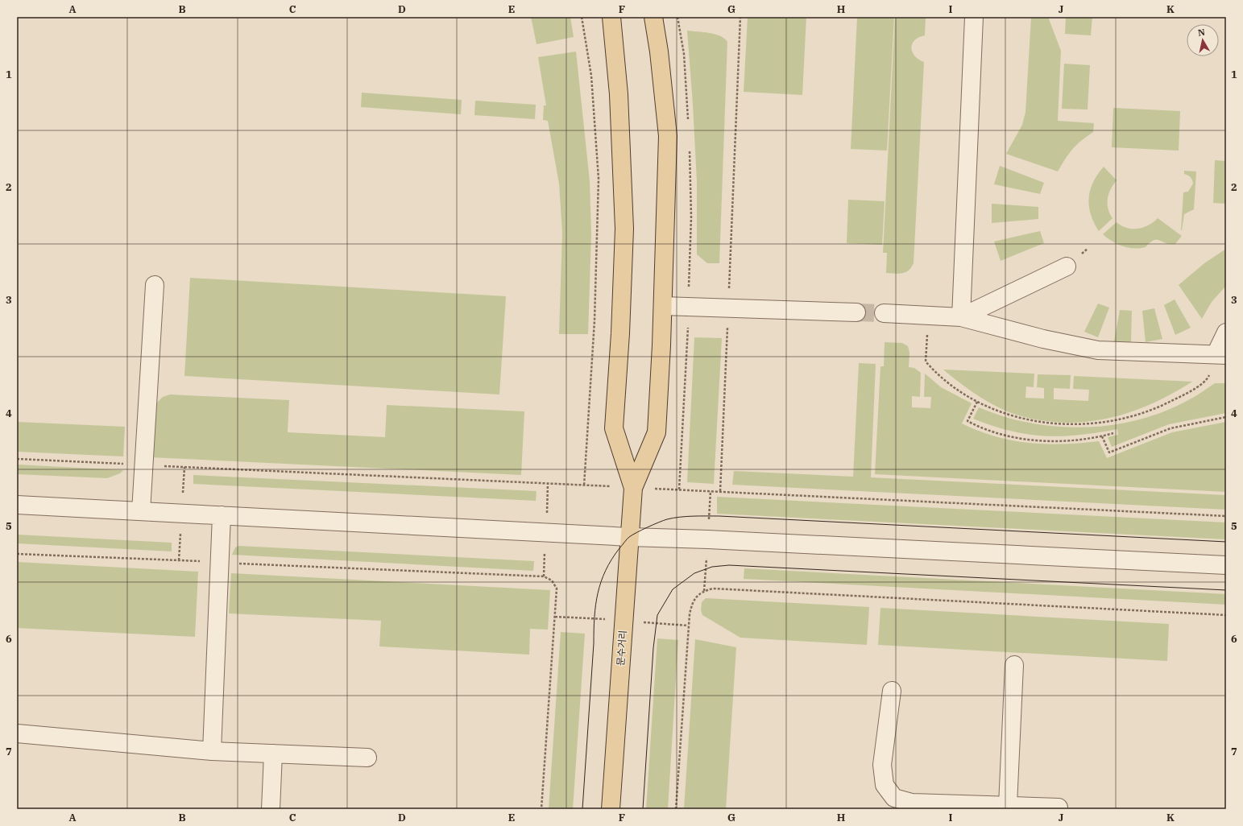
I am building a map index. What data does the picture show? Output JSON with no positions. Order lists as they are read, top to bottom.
{
  "streets": {
    "main road": ["문수거리"]
  },
  "north": "top",
  "grid": {
    "columns": [
      "A",
      "B",
      "C",
      "D",
      "E",
      "F",
      "G",
      "H",
      "I",
      "J",
      "K"
    ],
    "rows": [
      "1",
      "2",
      "3",
      "4",
      "5",
      "6",
      "7"
    ]
  }
}
